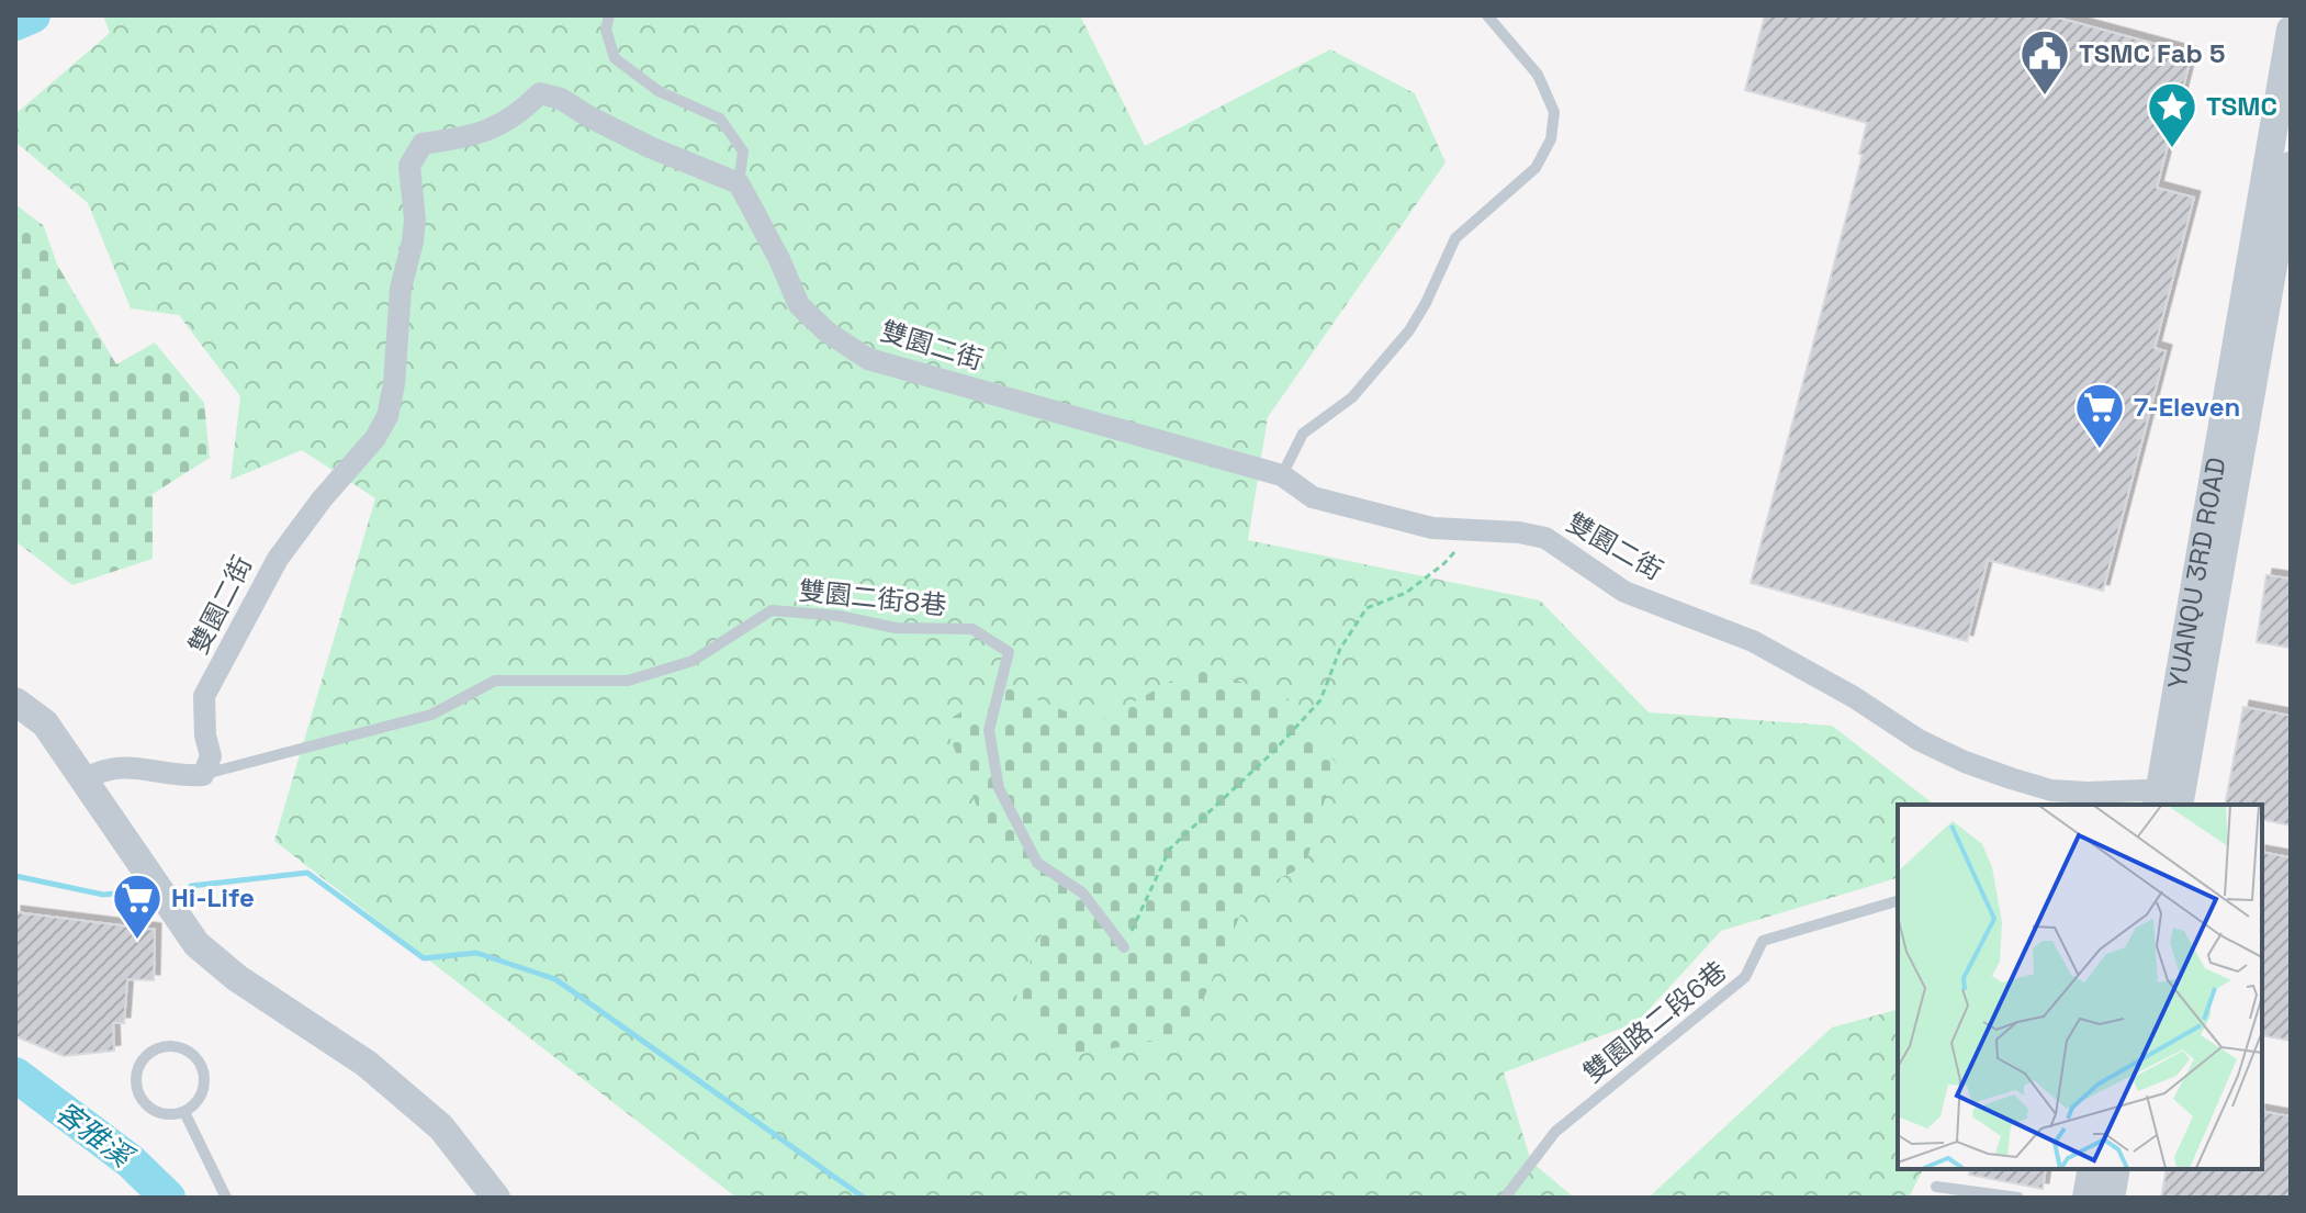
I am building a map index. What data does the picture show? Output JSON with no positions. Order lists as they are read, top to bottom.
{
  "streets": {
    "street": ["雙園二街", "YUANQU 3RD ROAD"],
    "lane": ["雙園二街8巷", "雙園路二段6巷"]
  },
  "crossings": [
    ["雙園二街", "YUANQU 3RD ROAD"],
    ["雙園二街", "雙園二街8巷"]
  ],
  "water": ["客雅溪"],
  "places": {
    "public building": ["TSMC Fab 5"],
    "place": ["TSMC"],
    "supermarket": ["7-Eleven", "Hi-Life"]
  }
}
